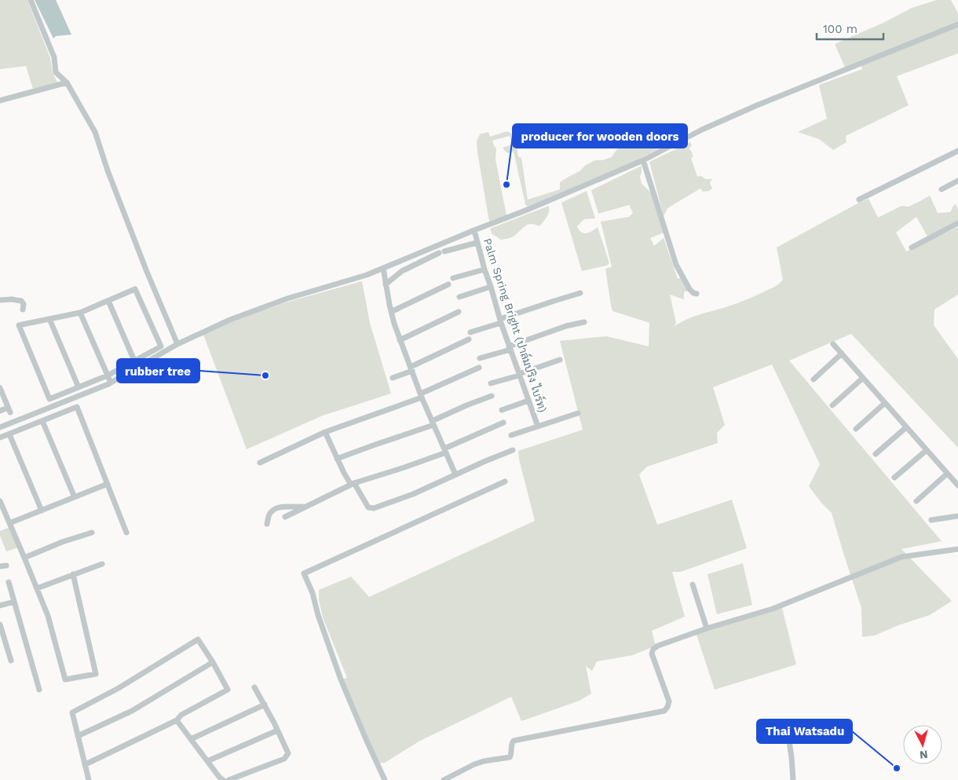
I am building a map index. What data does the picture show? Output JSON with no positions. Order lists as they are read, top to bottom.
{
  "streets": {
    "street": ["Palm Spring Bright (ปาล์มปริง ไบร์ท)"]
  },
  "places": ["producer for wooden doors", "rubber tree", "Thai Watsadu"],
  "scale_bar": "100 m",
  "north": "bottom"
}
